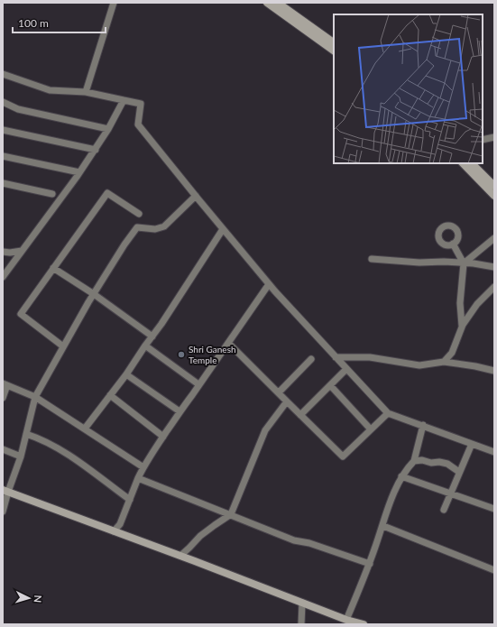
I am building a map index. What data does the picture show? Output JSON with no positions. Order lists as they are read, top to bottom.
{
  "places": ["Shri Ganesh Temple"],
  "scale_bar": "100 m",
  "north": "right"
}
